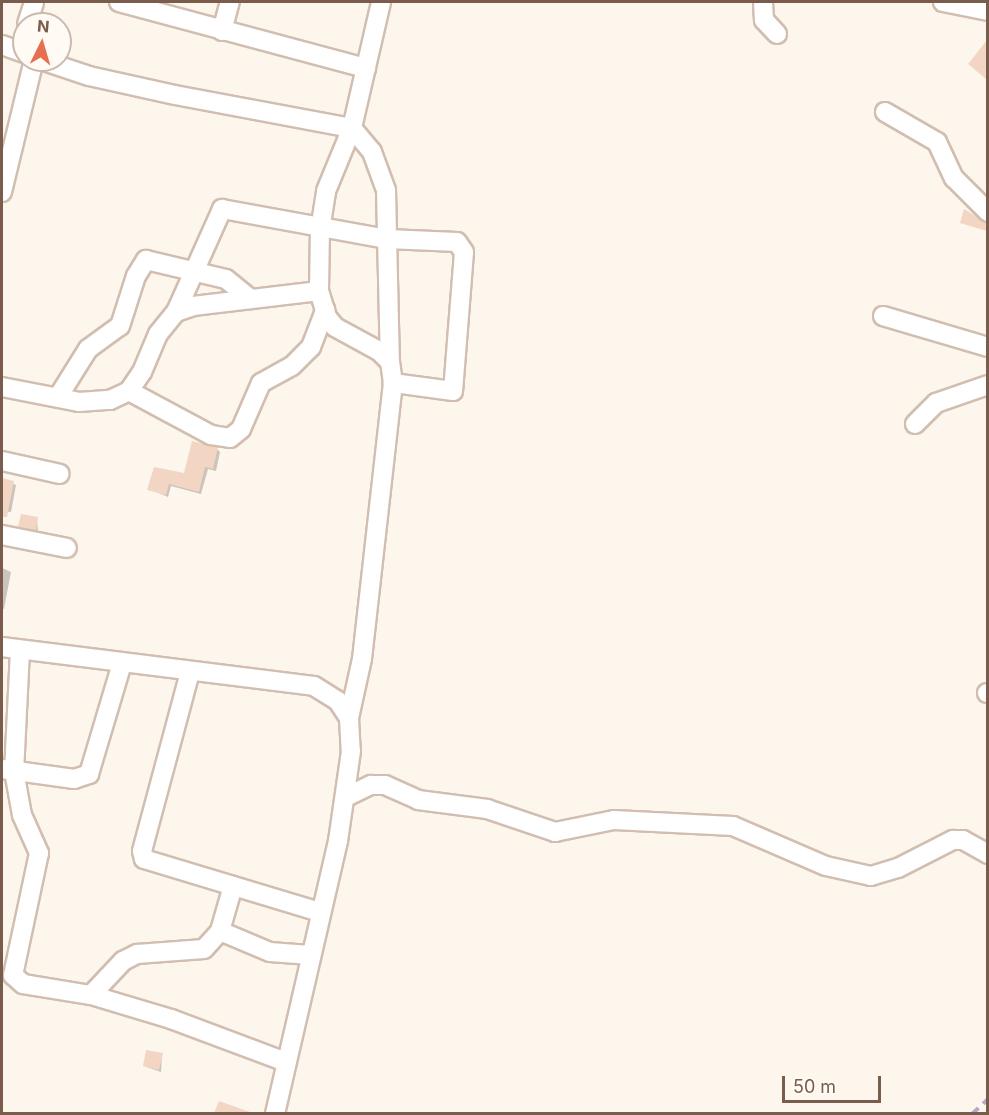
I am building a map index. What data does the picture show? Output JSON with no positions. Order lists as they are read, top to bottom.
{
  "scale_bar": "50 m",
  "north": "top"
}
